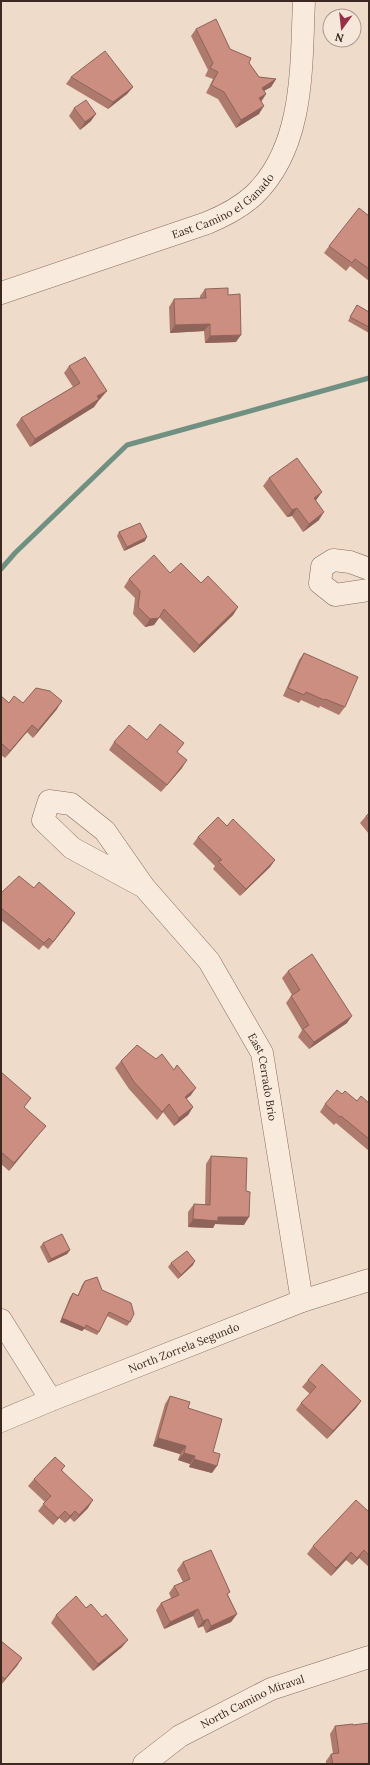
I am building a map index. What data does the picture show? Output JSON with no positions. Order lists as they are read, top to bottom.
{
  "streets": {
    "street": [
      "East Camino el Ganado",
      "East Cerrado Brio",
      "North Zorrela Segundo",
      "North Camino Miraval"
    ]
  },
  "crossings": [
    ["East Cerrado Brio", "North Zorrela Segundo"]
  ],
  "north": "bottom"
}
